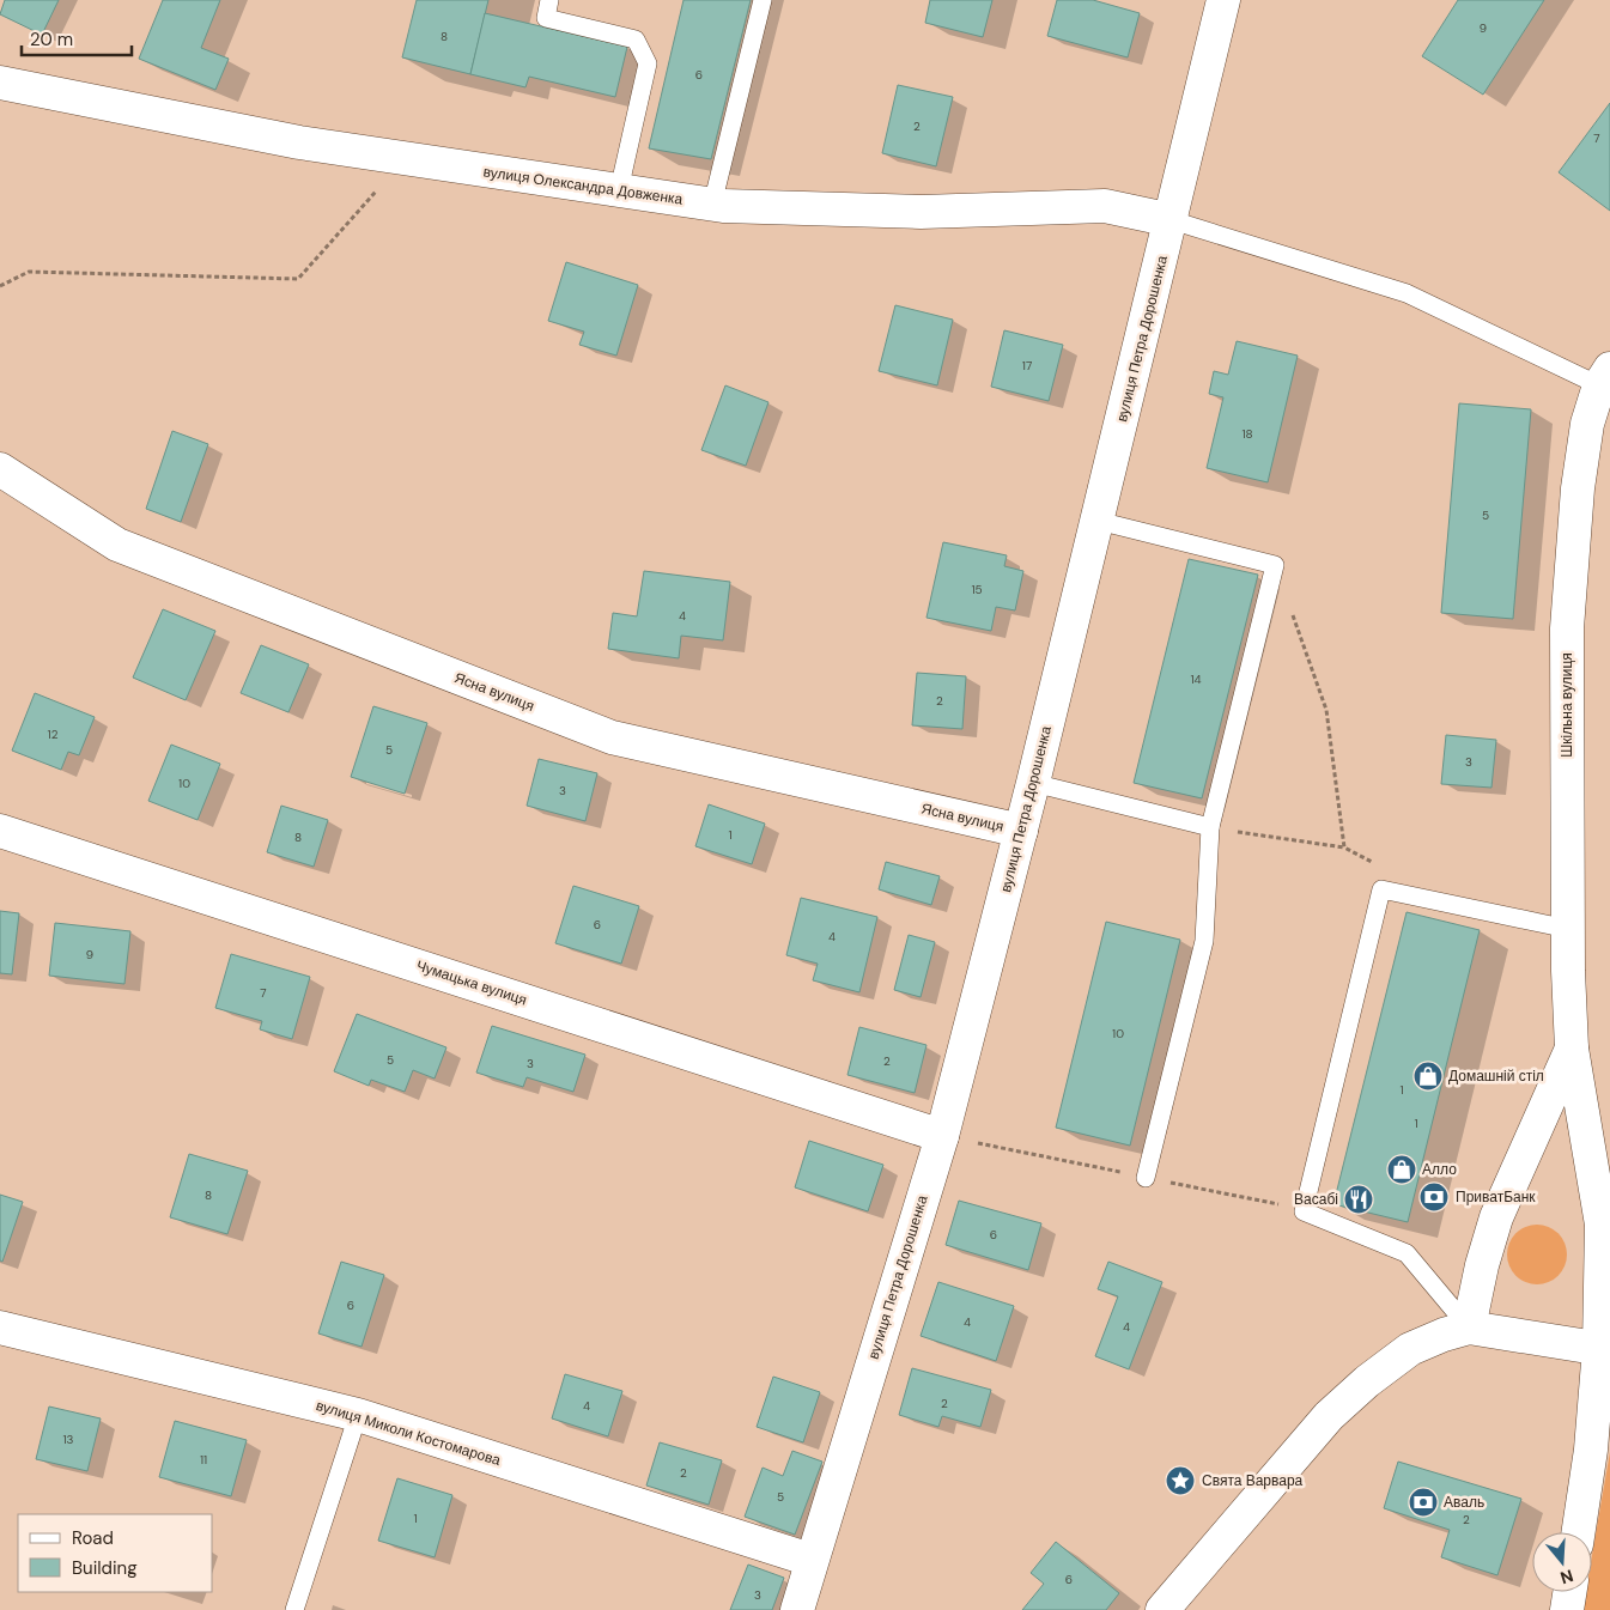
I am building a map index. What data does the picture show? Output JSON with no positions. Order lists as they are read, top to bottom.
{
  "streets": {
    "street": [
      "вулиця Олександра Довженка",
      "вулиця Петра Дорошенка",
      "Ясна вулиця",
      "Шкільна вулиця",
      "Чумацька вулиця",
      "вулиця Миколи Костомарова"
    ]
  },
  "crossings": [
    ["вулиця Олександра Довженка", "вулиця Петра Дорошенка"],
    ["вулиця Петра Дорошенка", "Ясна вулиця"],
    ["вулиця Петра Дорошенка", "Чумацька вулиця"],
    ["вулиця Петра Дорошенка", "вулиця Миколи Костомарова"]
  ],
  "places": {
    "shop": ["Домашній стіл", "Алло"],
    "bank": ["ПриватБанк", "Аваль"],
    "restaurant": ["Васабі"],
    "place": ["Свята Варвара"]
  },
  "house_numbers": [
    "9",
    "8",
    "6",
    "2",
    "7",
    "17",
    "18",
    "5",
    "15",
    "4",
    "14",
    "2",
    "12",
    "5",
    "3",
    "10",
    "3",
    "1",
    "8",
    "6",
    "4",
    "9",
    "7",
    "10",
    "5",
    "2",
    "3",
    "1",
    "1",
    "8",
    "6",
    "6",
    "4",
    "4",
    "2",
    "4",
    "13",
    "11",
    "2",
    "5",
    "1",
    "2",
    "6",
    "3"
  ],
  "legend": ["Road", "Building"],
  "scale_bar": "20 m",
  "north": "bottom"
}
